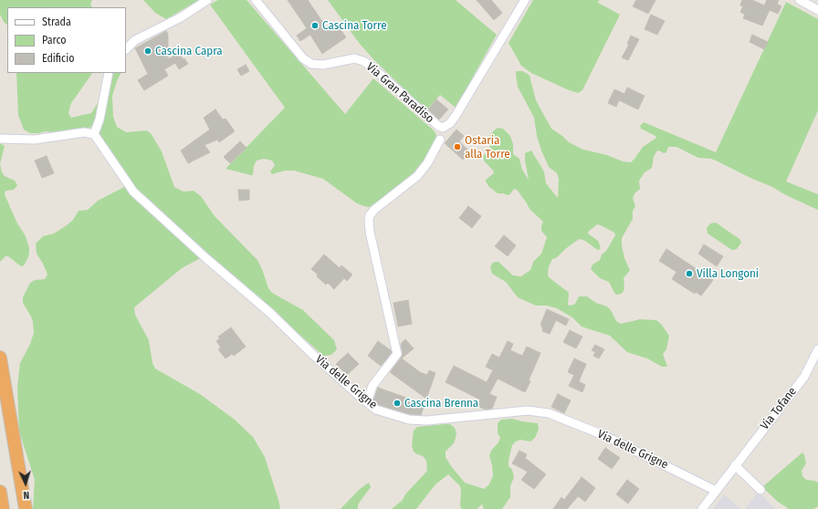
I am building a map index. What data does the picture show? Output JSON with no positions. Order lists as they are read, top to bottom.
{
  "streets": {
    "street": ["Via Gran Paradiso", "Via delle Grigne", "Via Tofane"]
  },
  "crossings": [
    ["Via delle Grigne", "Via Tofane"]
  ],
  "places": [
    "Cascina Torre",
    "Cascina Capra",
    "Ostaria alla Torre",
    "Villa Longoni",
    "Cascina Brenna"
  ],
  "legend": ["Strada", "Parco", "Edificio"],
  "north": "bottom"
}
